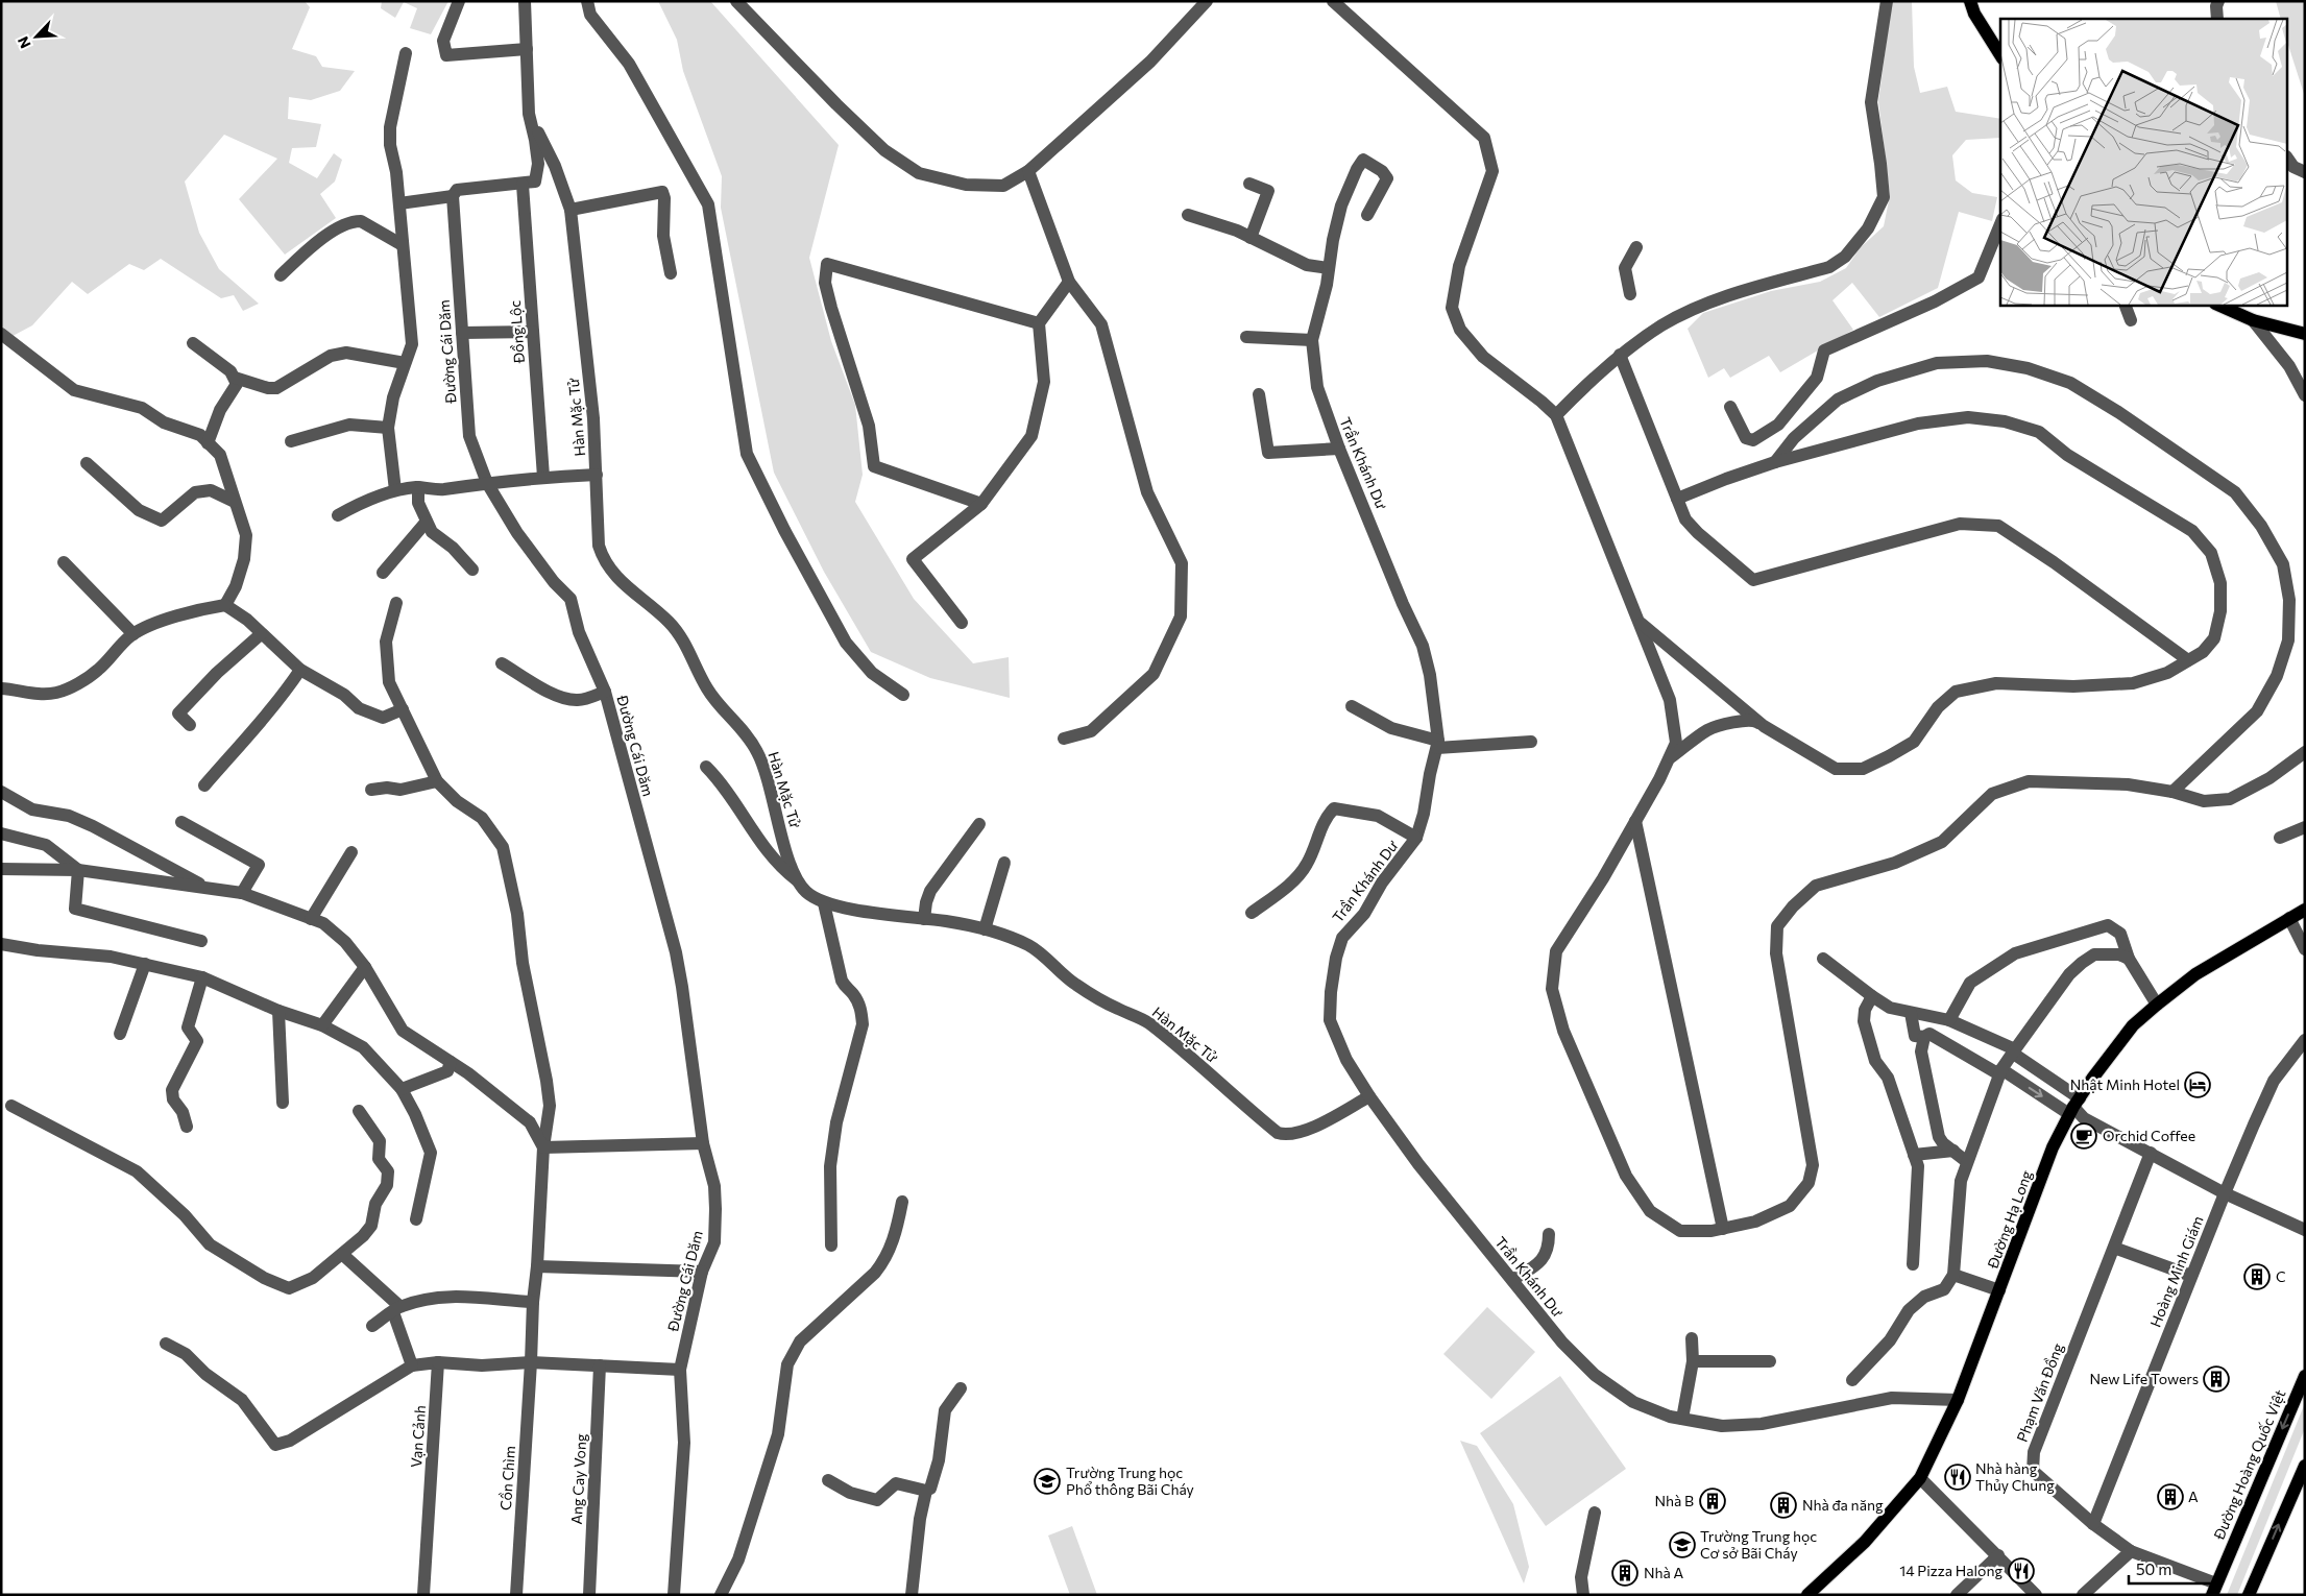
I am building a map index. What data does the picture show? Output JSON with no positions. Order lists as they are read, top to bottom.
{
  "streets": {
    "main road": ["Đường Hạ Long", "Đường Hoàng Quốc Việt"],
    "street": [
      "Đồng Lộc",
      "Đường Cái Dăm",
      "Hàn Mặc Tử",
      "Trần Khánh Dư",
      "Hoàng Minh Giám",
      "Phạm Văn Đồng",
      "Vạn Cảnh",
      "Cồn Chìm",
      "Ang Cay Vong"
    ]
  },
  "crossings": [
    ["Hàn Mặc Tử", "Trần Khánh Dư"],
    ["Trần Khánh Dư", "Đường Hạ Long"],
    ["Hoàng Minh Giám", "Phạm Văn Đồng"],
    ["Phạm Văn Đồng", "Đường Hoàng Quốc Việt"]
  ],
  "places": {
    "hotel": ["Nhật Minh Hotel"],
    "cafe": ["Orchid Coffee"],
    "building": [
      "C",
      "New Life Towers",
      "A",
      "Nhà B",
      "Nhà đa năng",
      "Nhà A"
    ],
    "restaurant": ["Nhà hàng Thủy Chung", "14 Pizza Halong"],
    "school or university": ["Trường Trung học Phổ thông Bãi Cháy", "Trường Trung học Cơ sở Bãi Cháy"]
  },
  "scale_bar": "50 m",
  "north": "bottom left"
}
